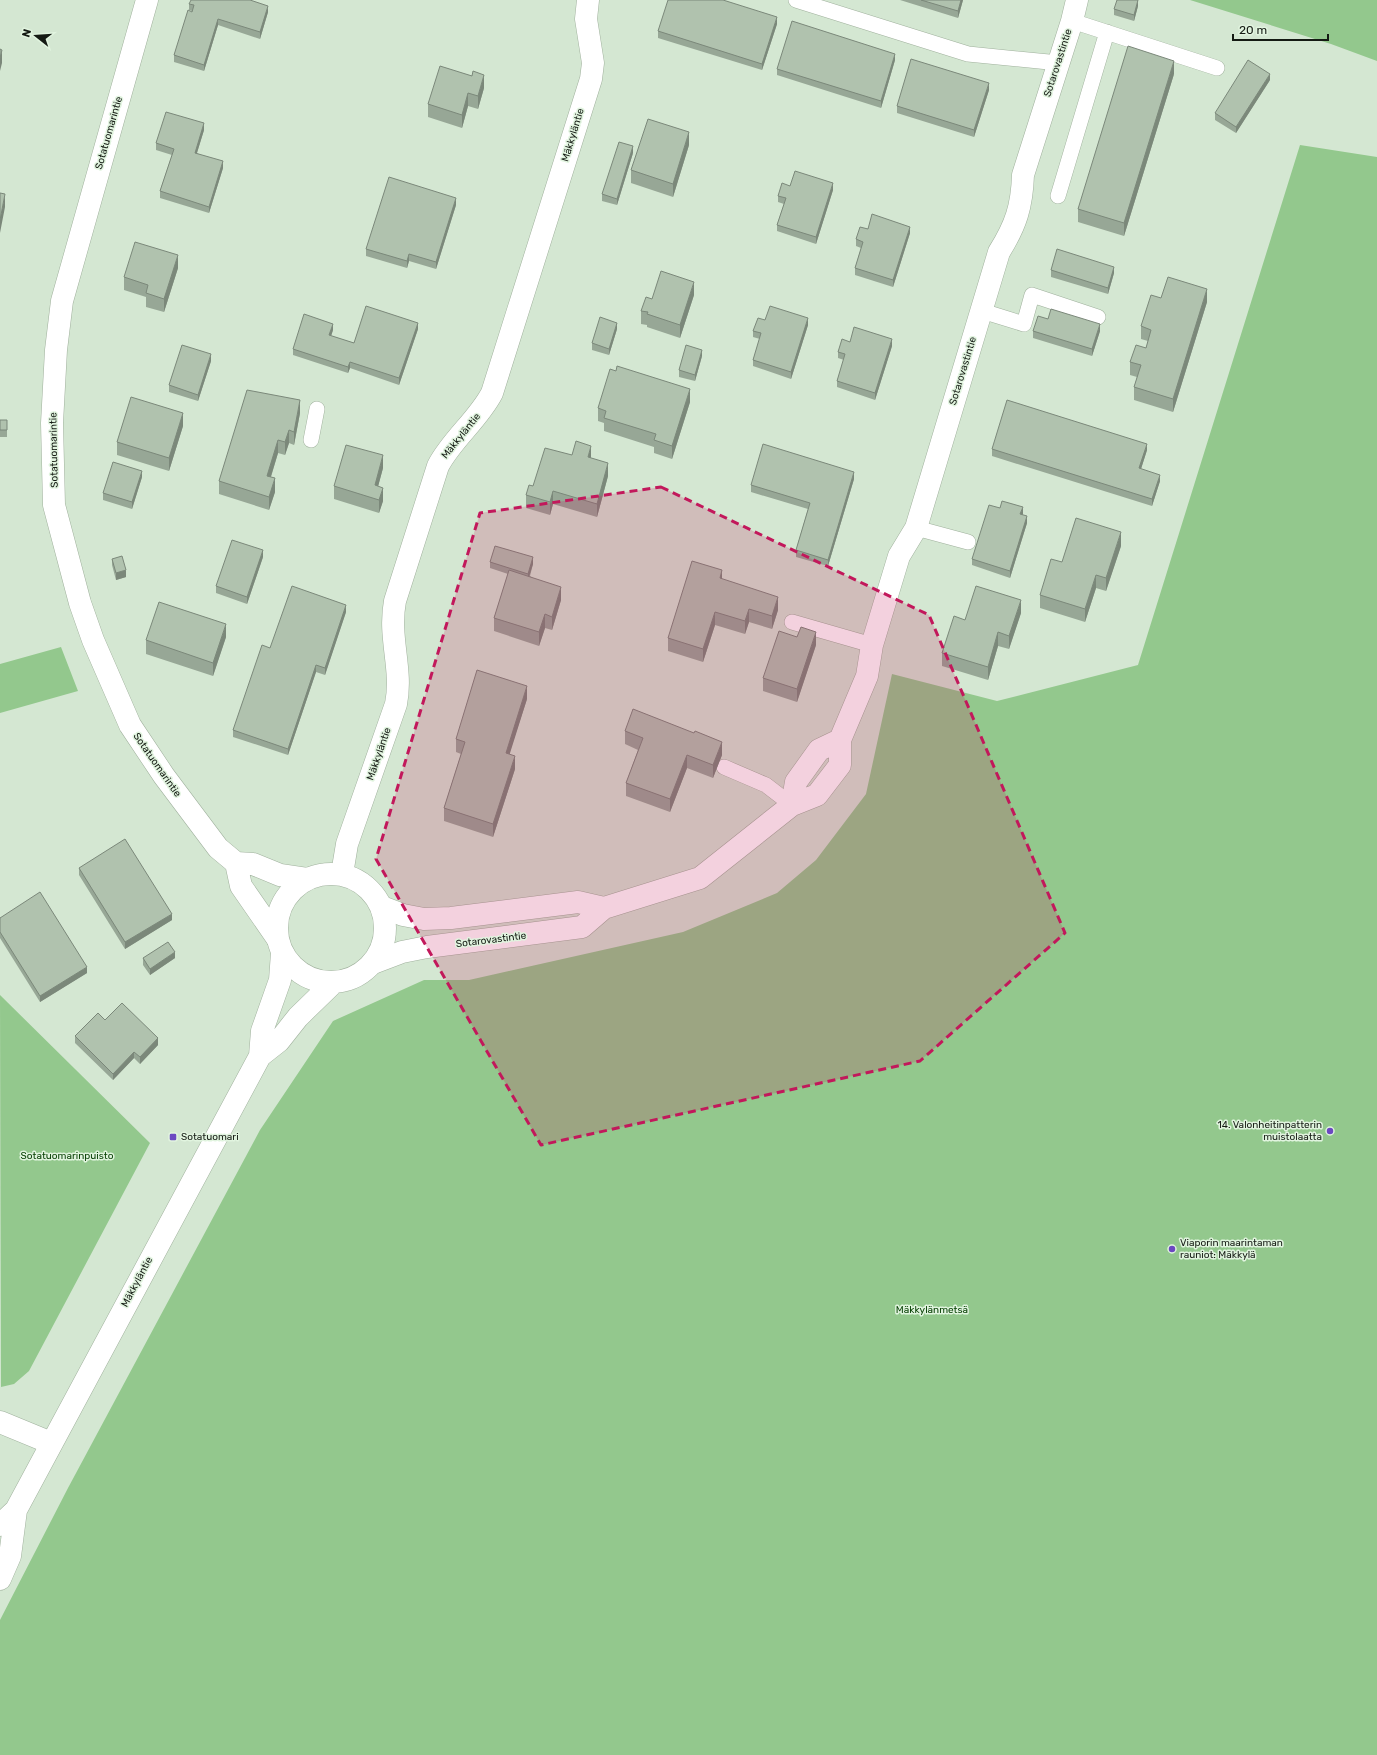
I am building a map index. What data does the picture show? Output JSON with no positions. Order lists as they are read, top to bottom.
{
  "streets": {
    "street": ["Sotarovastintie", "Sotatuomarintie", "Mäkkyläntie"]
  },
  "crossings": [
    ["Sotarovastintie", "Mäkkyläntie"]
  ],
  "parks": ["Sotatuomarinpuisto", "Mäkkylänmetsä"],
  "places": {
    "other": ["14. Valonheitinpatterin muistolaatta", "Viaporin maarintaman rauniot: Mäkkylä"],
    "transit": ["Sotatuomari"]
  },
  "scale_bar": "20 m",
  "north": "left"
}
